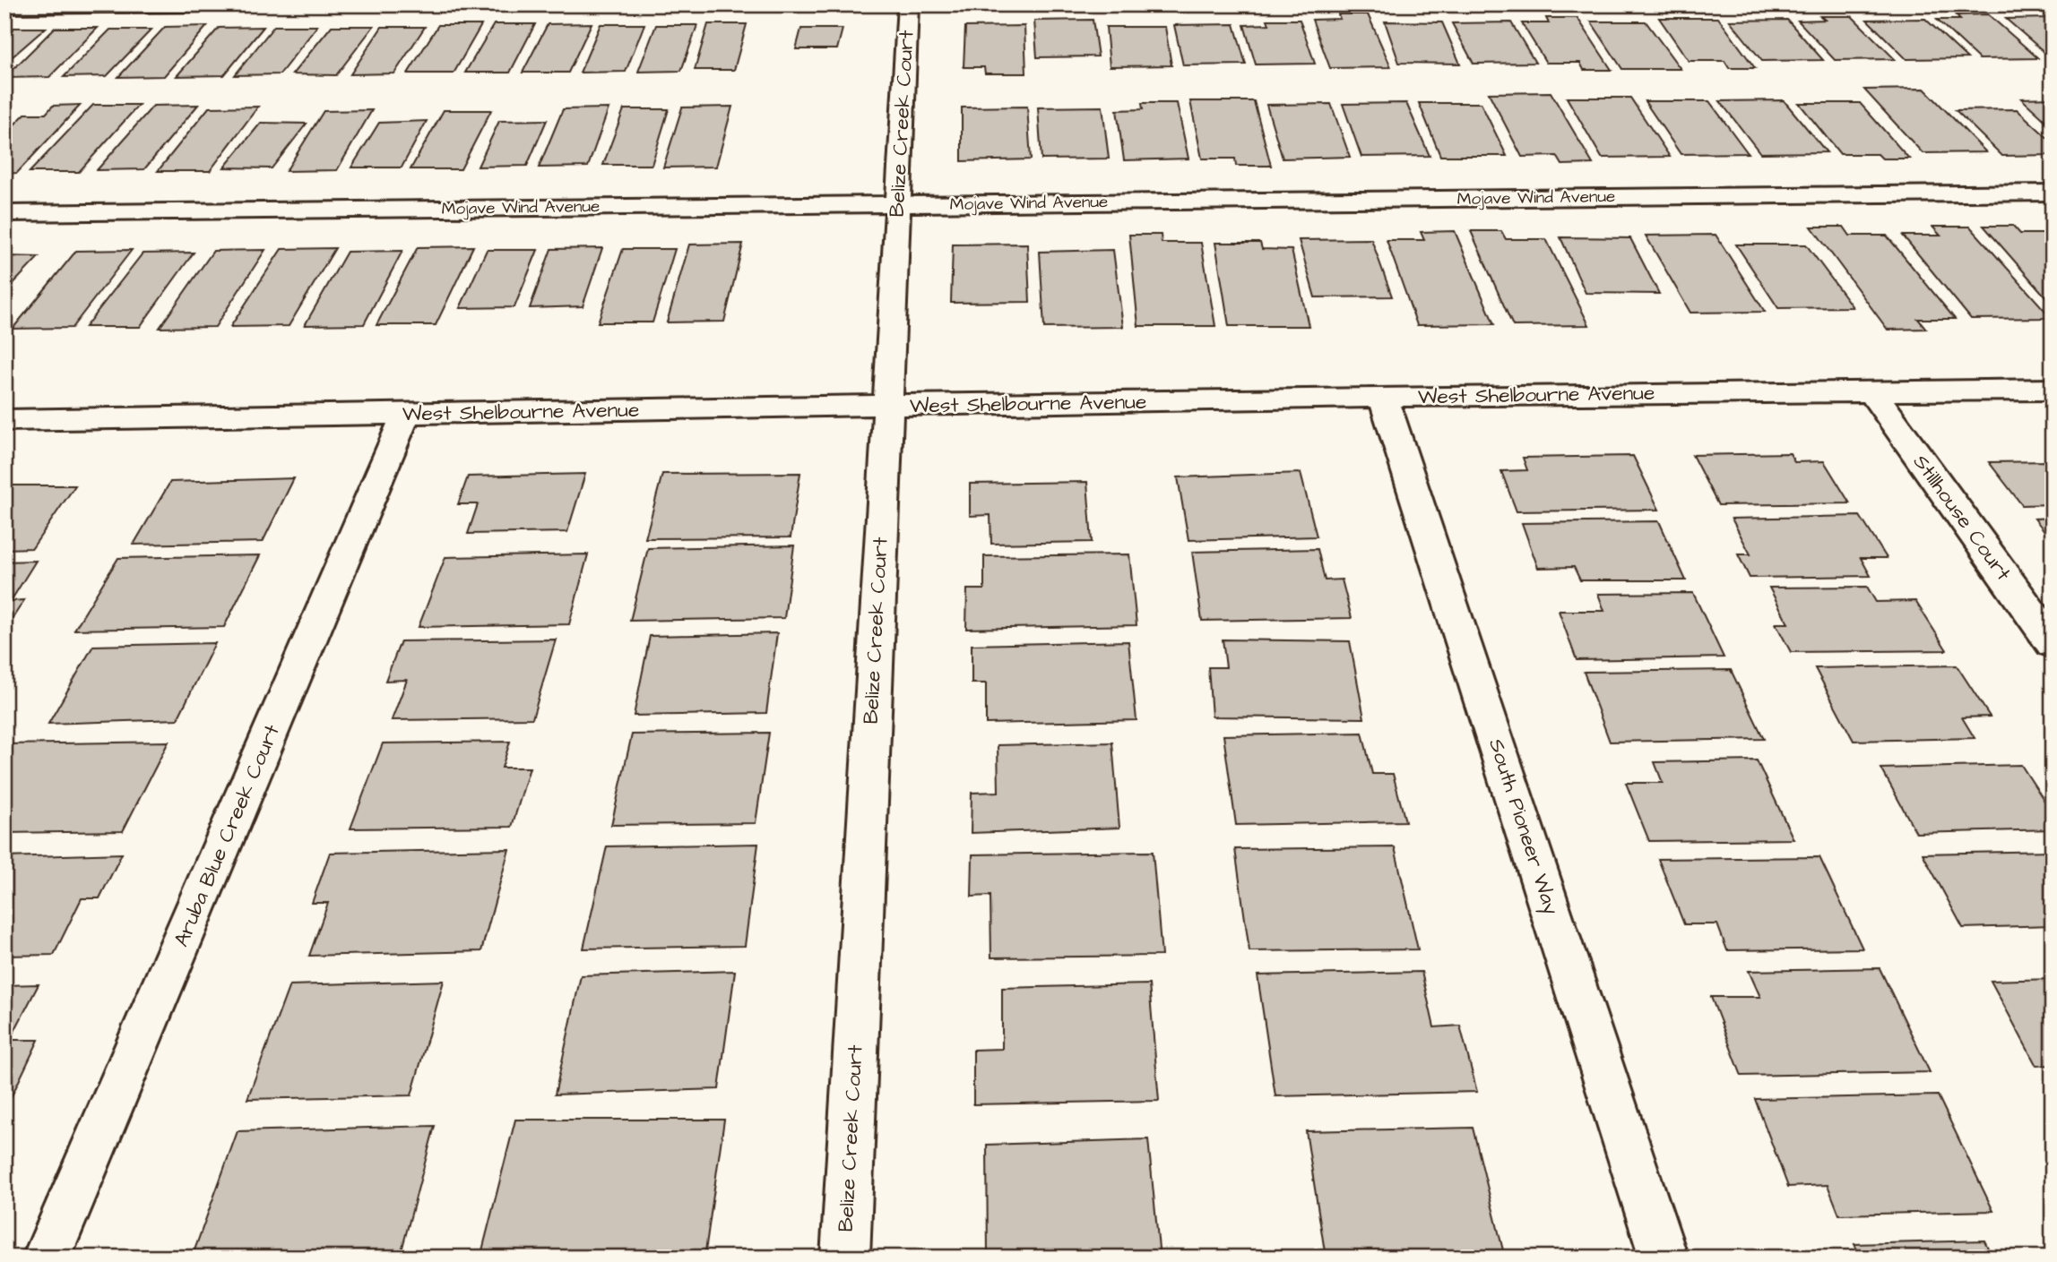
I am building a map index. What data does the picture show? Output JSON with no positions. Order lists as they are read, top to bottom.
{
  "streets": {
    "street": [
      "Belize Creek Court",
      "Mojave Wind Avenue",
      "West Shelbourne Avenue",
      "Stillhouse Court",
      "South Pioneer Way",
      "Aruba Blue Creek Court"
    ]
  },
  "crossings": [
    ["Belize Creek Court", "Mojave Wind Avenue"],
    ["Belize Creek Court", "West Shelbourne Avenue"],
    ["West Shelbourne Avenue", "Stillhouse Court"],
    ["West Shelbourne Avenue", "South Pioneer Way"],
    ["West Shelbourne Avenue", "Aruba Blue Creek Court"]
  ]
}
